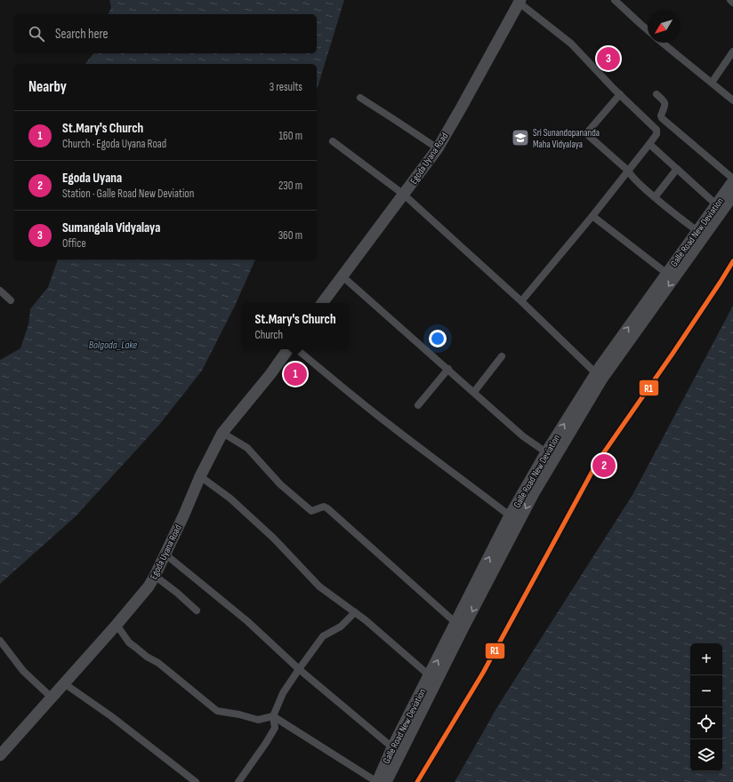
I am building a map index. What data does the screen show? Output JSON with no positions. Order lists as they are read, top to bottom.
{
  "streets": {
    "main road": ["Egoda Uyana Road", "Galle Road New Deviation"]
  },
  "water": ["Bolgoda_Lake"],
  "places": {
    "school or university": ["Sri Sunandopananda Maha Vidyalaya"]
  },
  "lines": ["transit line R1"],
  "north": "bottom left",
  "page": {
    "search": "Search here",
    "pins": ["3", "1", "2"],
    "heading": ["Nearby", "3 results"],
    "list": [
      {
        "mark": "1",
        "name": "St.Mary's Church",
        "note": "Church · Egoda Uyana Road",
        "value": "160 m"
      },
      {
        "mark": "2",
        "name": "Egoda Uyana",
        "note": "Station · Galle Road New Deviation",
        "value": "230 m"
      },
      {
        "mark": "3",
        "name": "Sumangala Vidyalaya",
        "note": "Office",
        "value": "360 m"
      }
    ],
    "popup": ["St.Mary's Church", "Church"],
    "map_buttons": ["+", "−"]
  }
}
